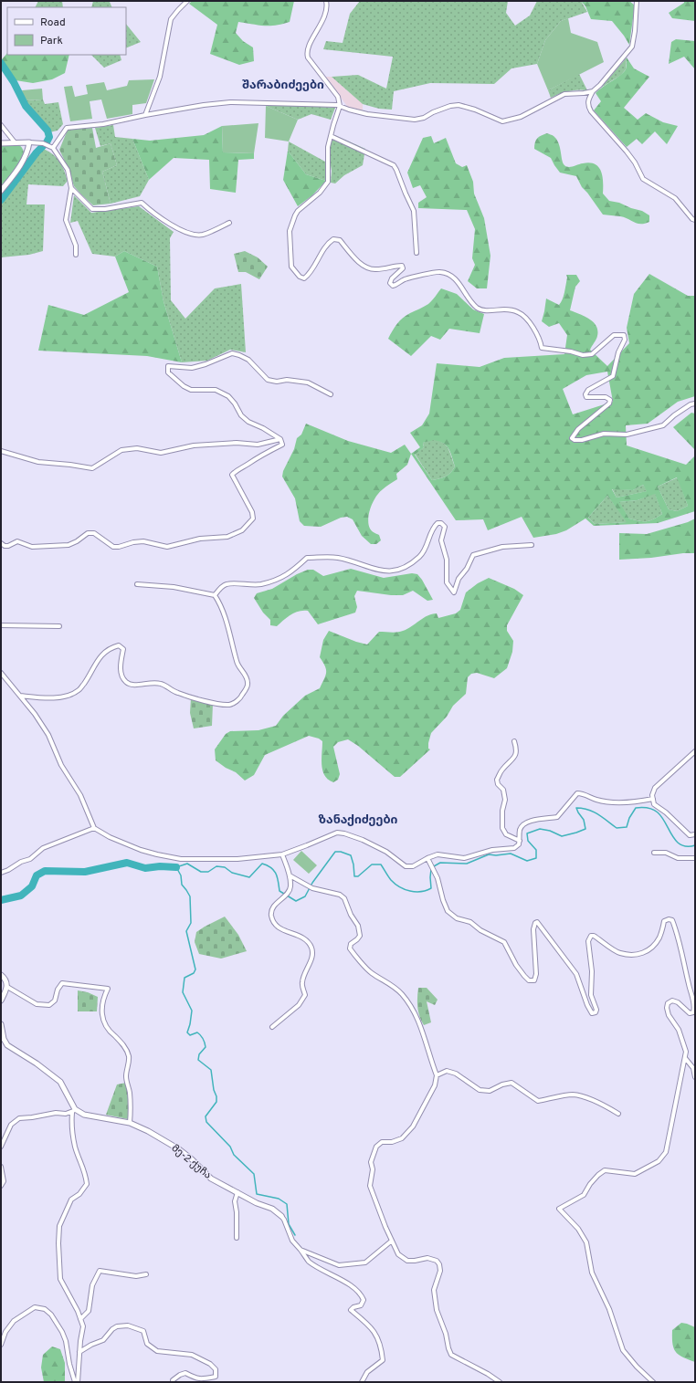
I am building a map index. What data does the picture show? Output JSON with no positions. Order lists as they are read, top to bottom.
{
  "streets": {
    "street": ["მე-2 ქუჩა"]
  },
  "districts": ["შარაბიძეები", "ზანაქიძეები"],
  "legend": ["Road", "Park"]
}
